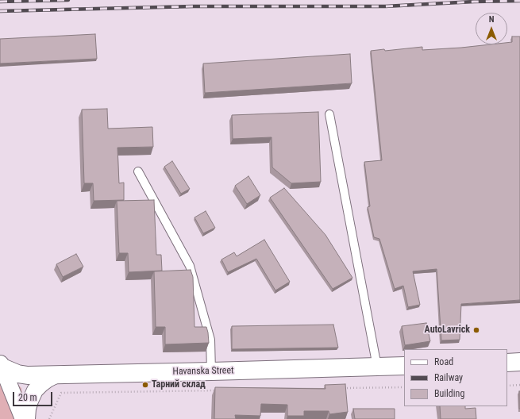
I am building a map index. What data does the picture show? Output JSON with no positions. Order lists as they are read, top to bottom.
{
  "streets": {
    "street": ["Havanska Street"]
  },
  "places": ["AutoLavrick", "Тарний склад"],
  "legend": ["Road", "Railway", "Building"],
  "scale_bar": "20 m",
  "north": "top"
}
